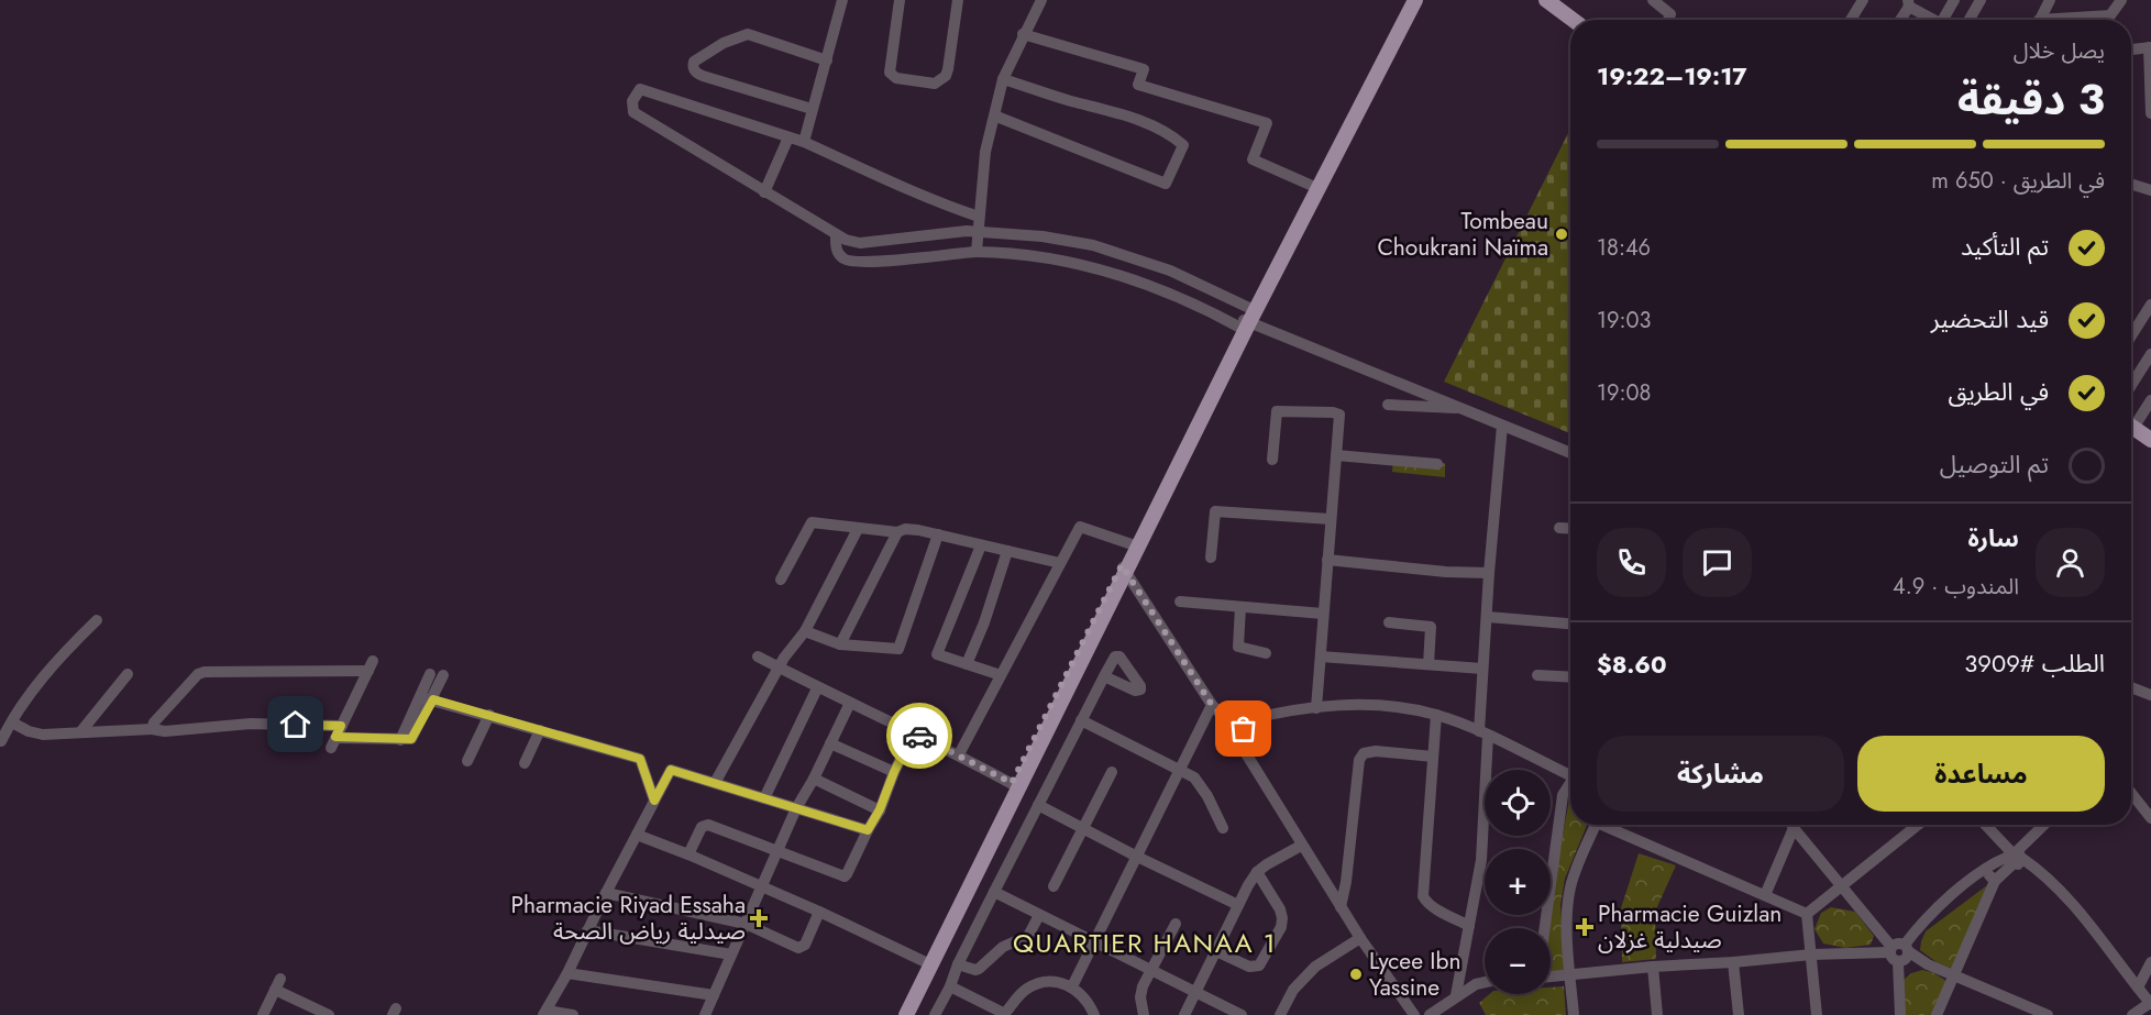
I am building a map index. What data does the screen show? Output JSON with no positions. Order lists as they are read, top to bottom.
{
  "districts": ["QUARTIER HANAA 1"],
  "places": {
    "other": ["Tombeau Choukrani Naïma", "Lycee Ibn Yassine"],
    "health": ["Pharmacie Riyad Essaha صيدلية رياض الصحة", "Pharmacie Guizlan صيدلية غزلان"]
  },
  "page": {
    "heading": ["3 دقيقة", "يصل خلال", "19:17–19:22"],
    "panel": [
      "سارة",
      "المندوب · 4.9",
      "الطلب #3909",
      "$8.60"
    ],
    "bar": "في الطريق · 650 m",
    "list": [
      ["تم التأكيد", "18:46"],
      ["قيد التحضير", "19:03"],
      ["في الطريق", "19:08"],
      "تم التوصيل"
    ],
    "buttons": ["مساعدة", "مشاركة"],
    "map_buttons": ["+", "−"]
  }
}
